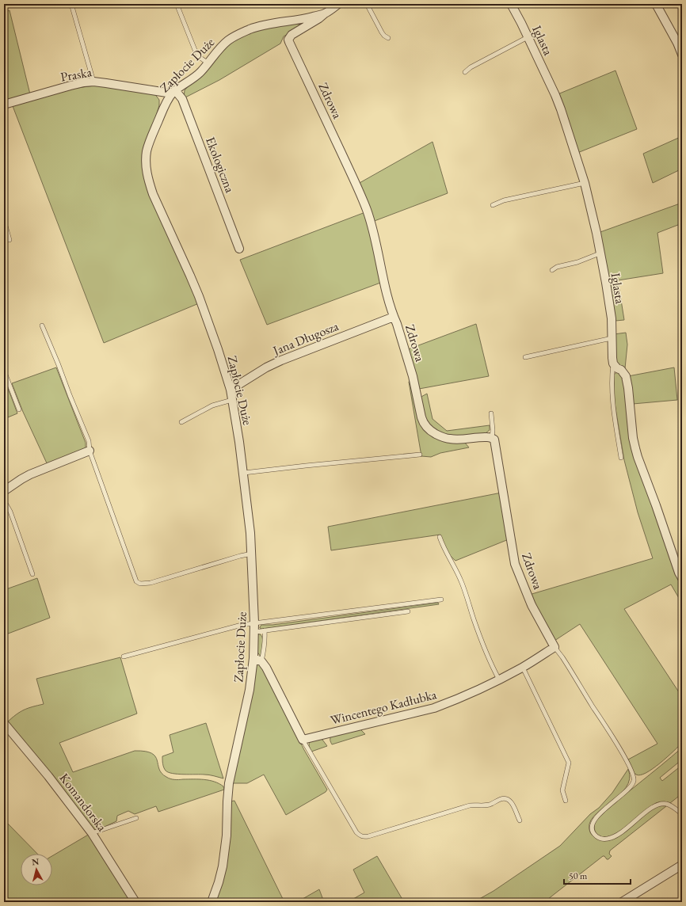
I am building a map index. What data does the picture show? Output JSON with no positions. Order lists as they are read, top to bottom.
{
  "streets": {
    "street": [
      "Iglasta",
      "Zapłocie Duże",
      "Praska",
      "Zdrowa",
      "Ekologiczna",
      "Jana Długosza",
      "Wincentego Kadłubka",
      "Komandorska"
    ]
  },
  "crossings": [
    ["Zapłocie Duże", "Praska"],
    ["Zapłocie Duże", "Zdrowa"],
    ["Zapłocie Duże", "Ekologiczna"],
    ["Zapłocie Duże", "Jana Długosza"],
    ["Praska", "Ekologiczna"],
    ["Zdrowa", "Jana Długosza"],
    ["Zdrowa", "Wincentego Kadłubka"]
  ],
  "scale_bar": "50 m",
  "north": "top"
}
